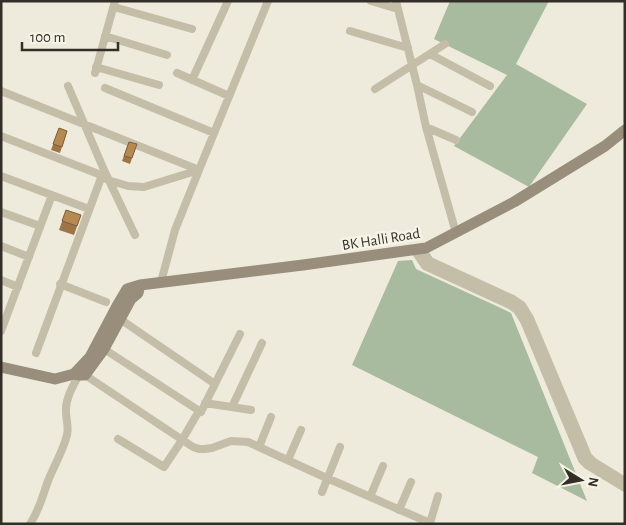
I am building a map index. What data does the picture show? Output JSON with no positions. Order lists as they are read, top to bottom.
{
  "streets": {
    "main road": ["BK Halli Road"]
  },
  "scale_bar": "100 m",
  "north": "right"
}
